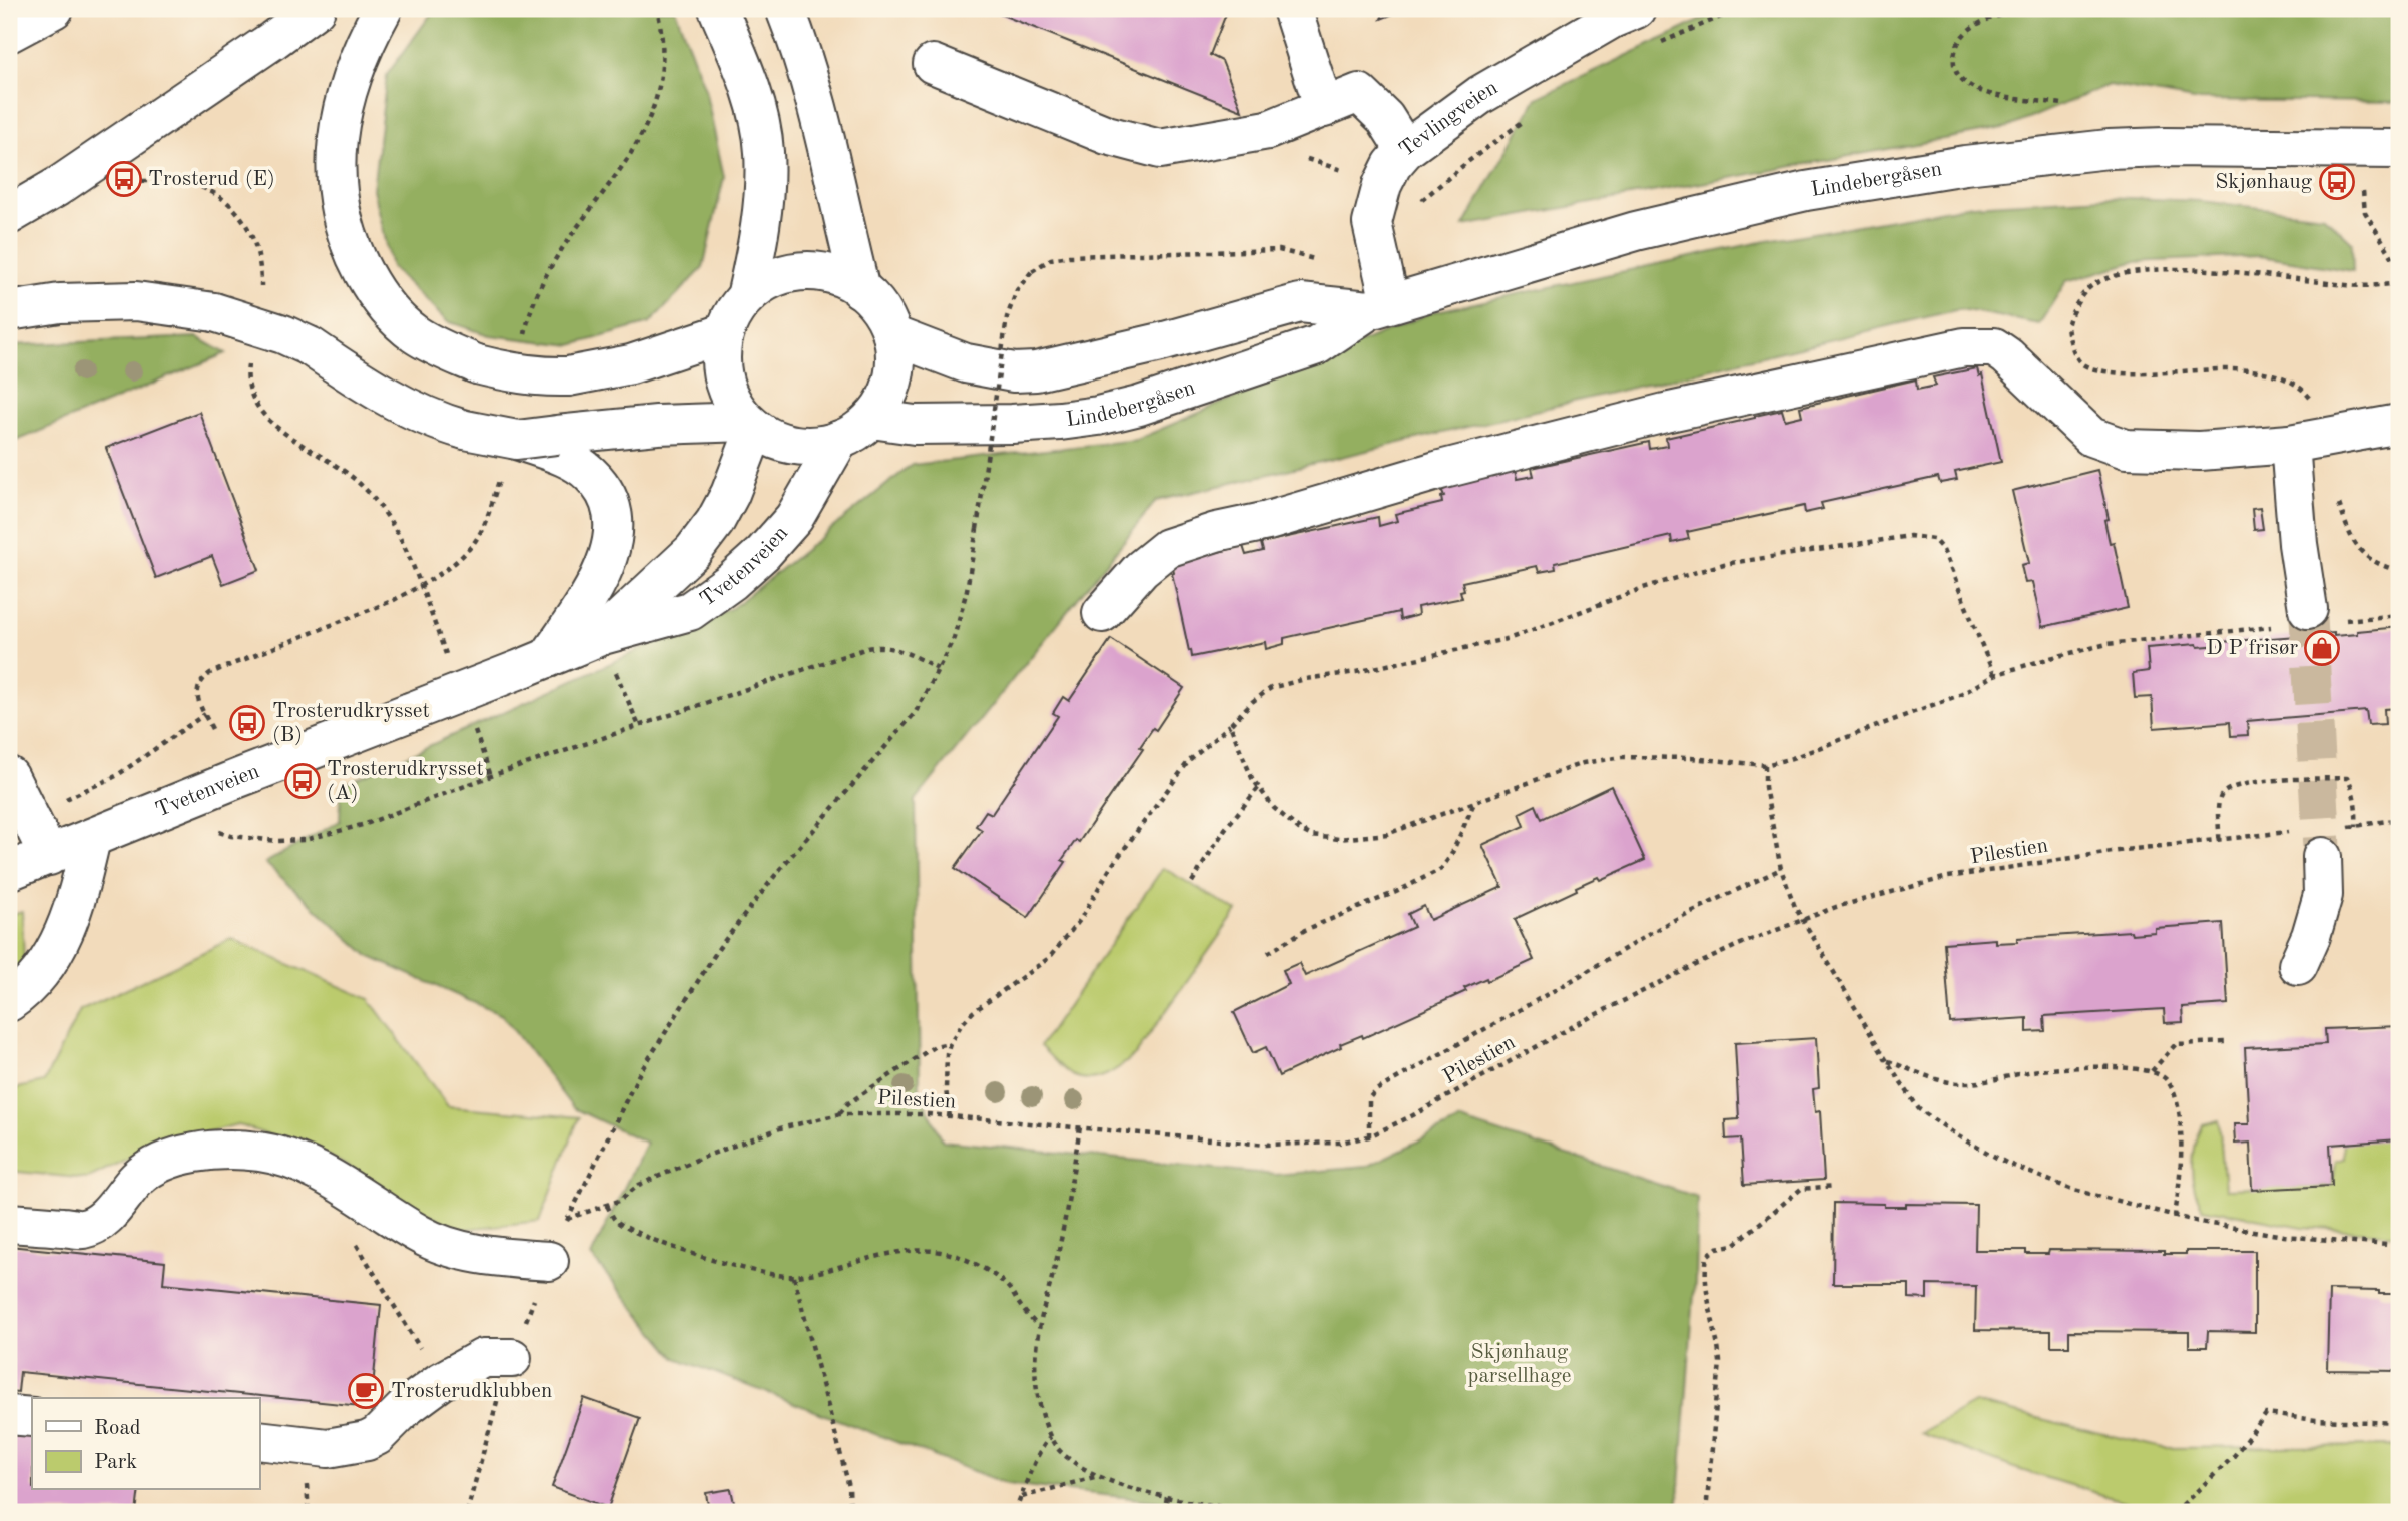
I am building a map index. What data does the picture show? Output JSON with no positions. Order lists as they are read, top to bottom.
{
  "streets": {
    "main road": ["Tevlingveien", "Lindebergåsen", "Tvetenveien"],
    "path": ["Pilestien"]
  },
  "crossings": [
    ["Tevlingveien", "Lindebergåsen"],
    ["Lindebergåsen", "Tvetenveien"]
  ],
  "parks": ["Skjønhaug parsellhage"],
  "places": {
    "bus stop": [
      "Trosterud (E)",
      "Skjønhaug",
      "Trosterudkrysset (B)",
      "Trosterudkrysset (A)"
    ],
    "shop": ["D P frisør"],
    "cafe": ["Trosterudklubben"]
  },
  "legend": ["Road", "Park"]
}
